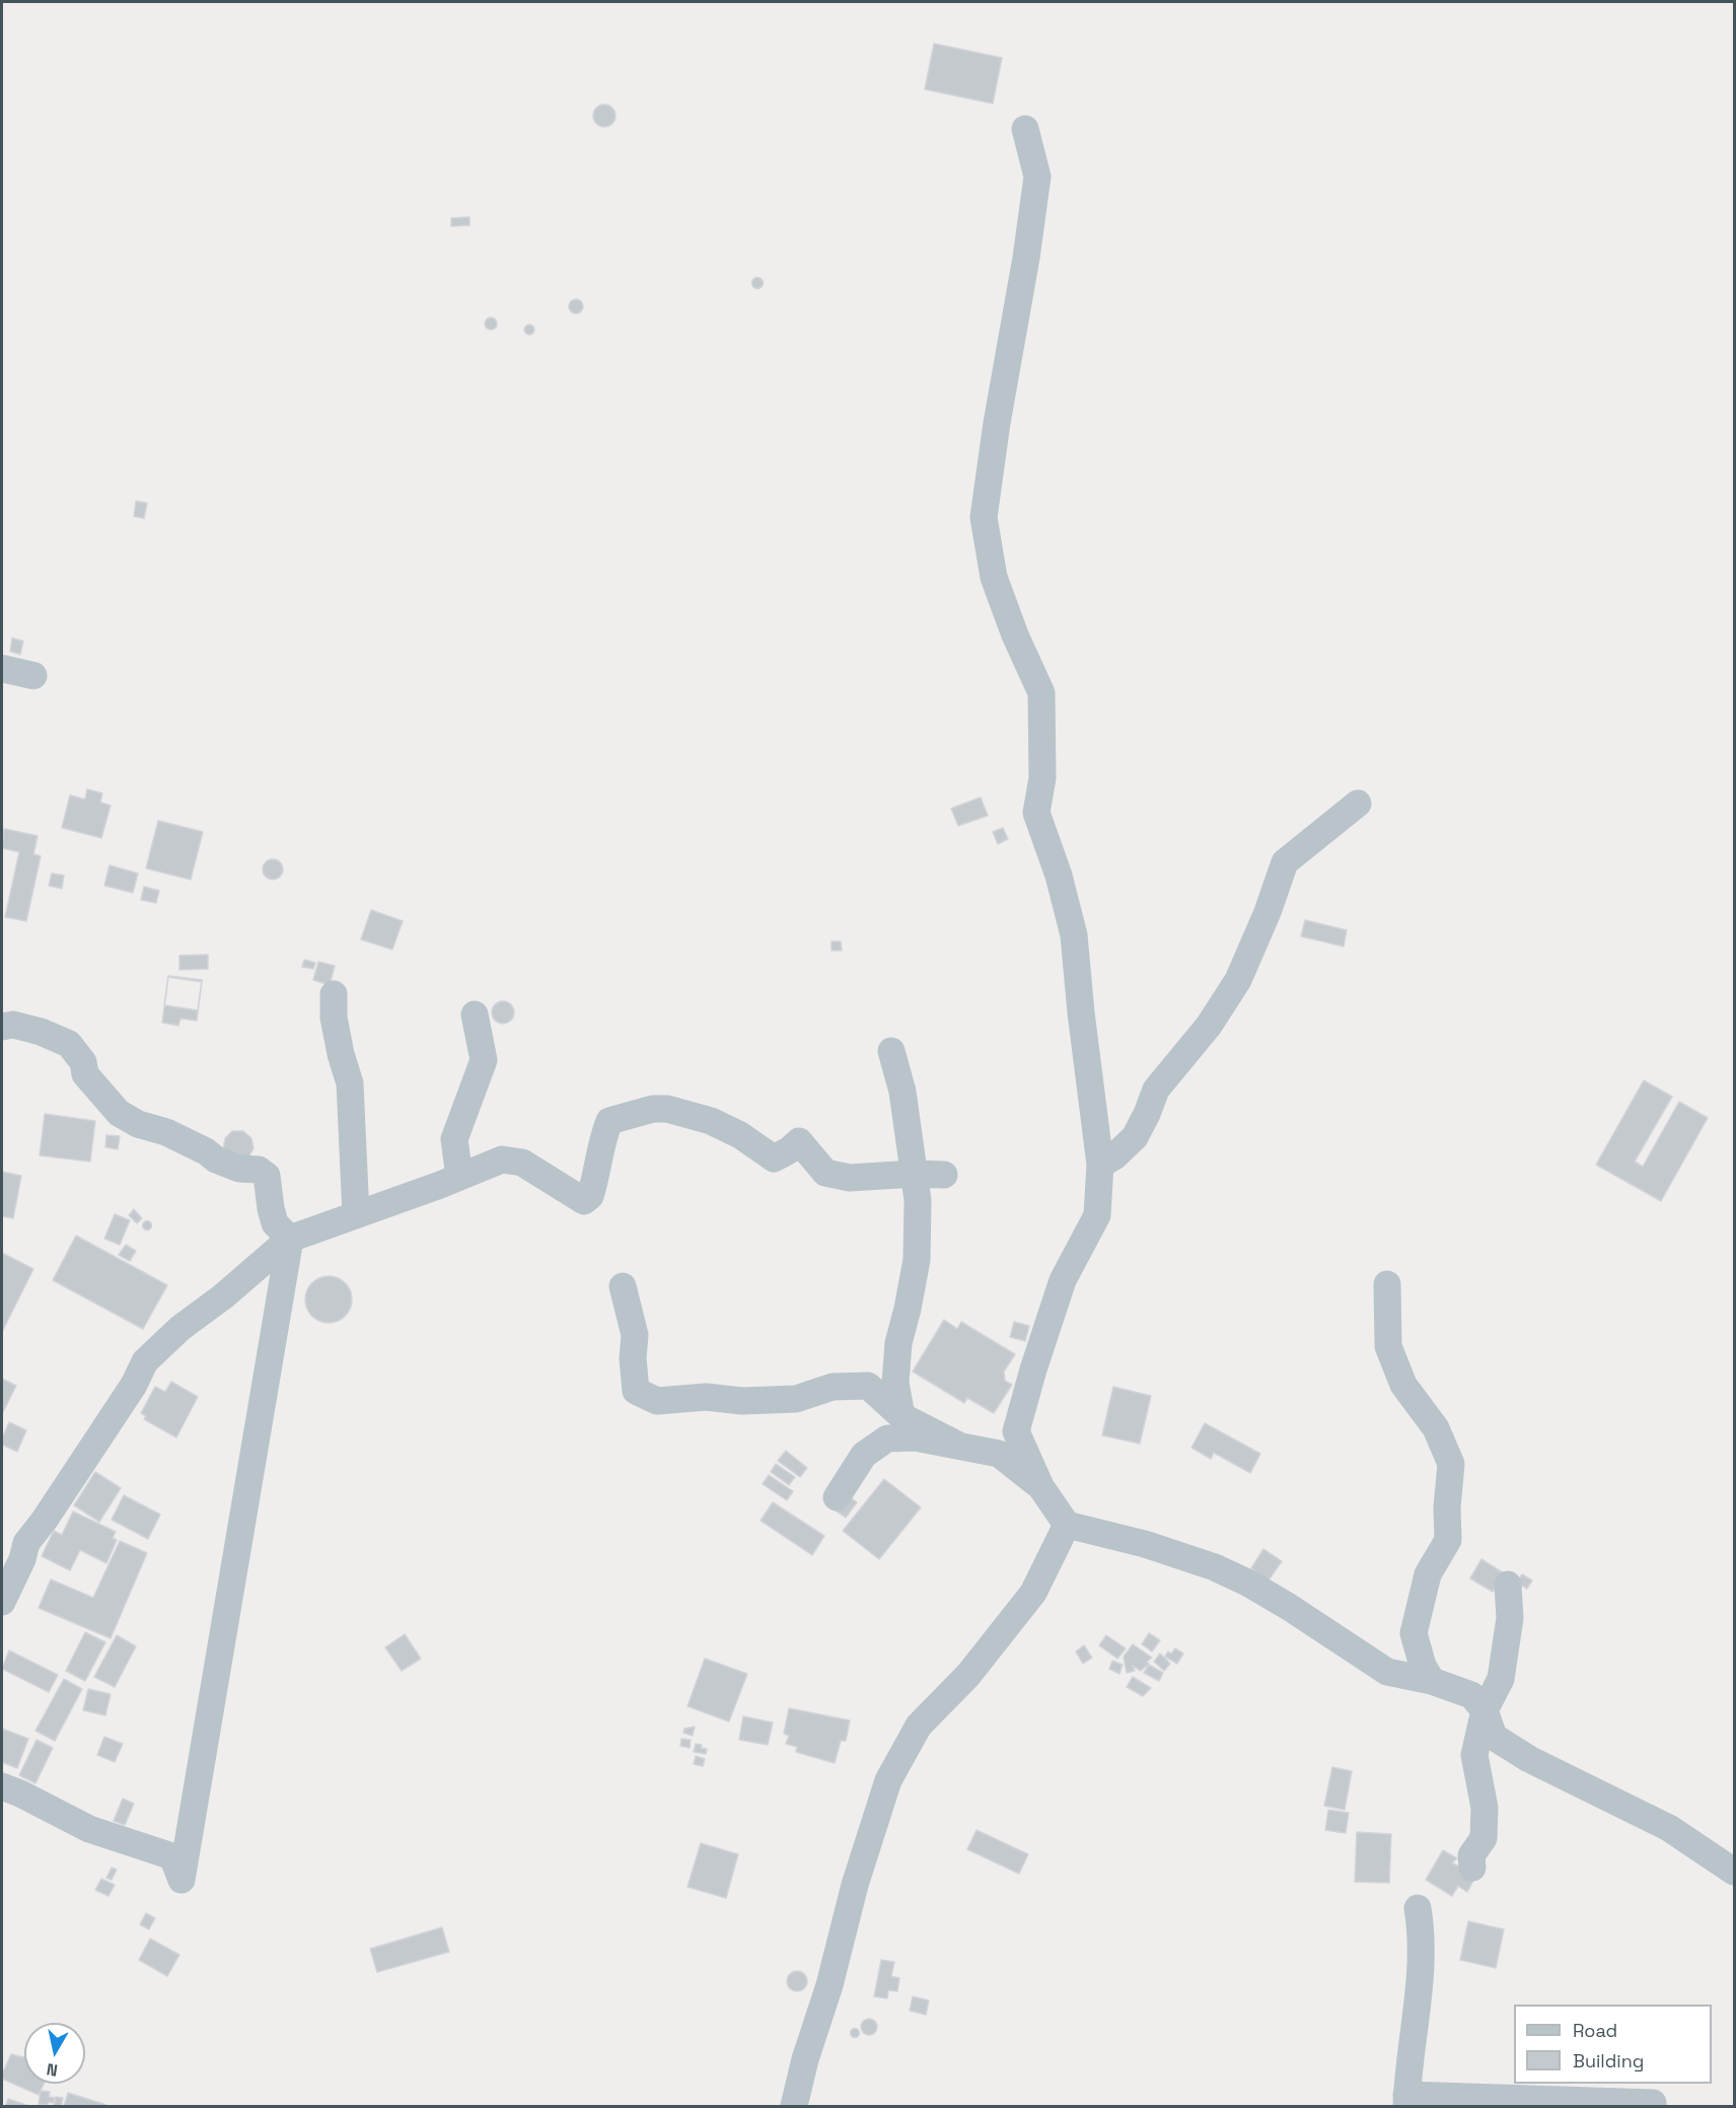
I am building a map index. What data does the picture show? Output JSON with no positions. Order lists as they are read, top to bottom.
{
  "legend": ["Road", "Building"],
  "north": "bottom"
}
